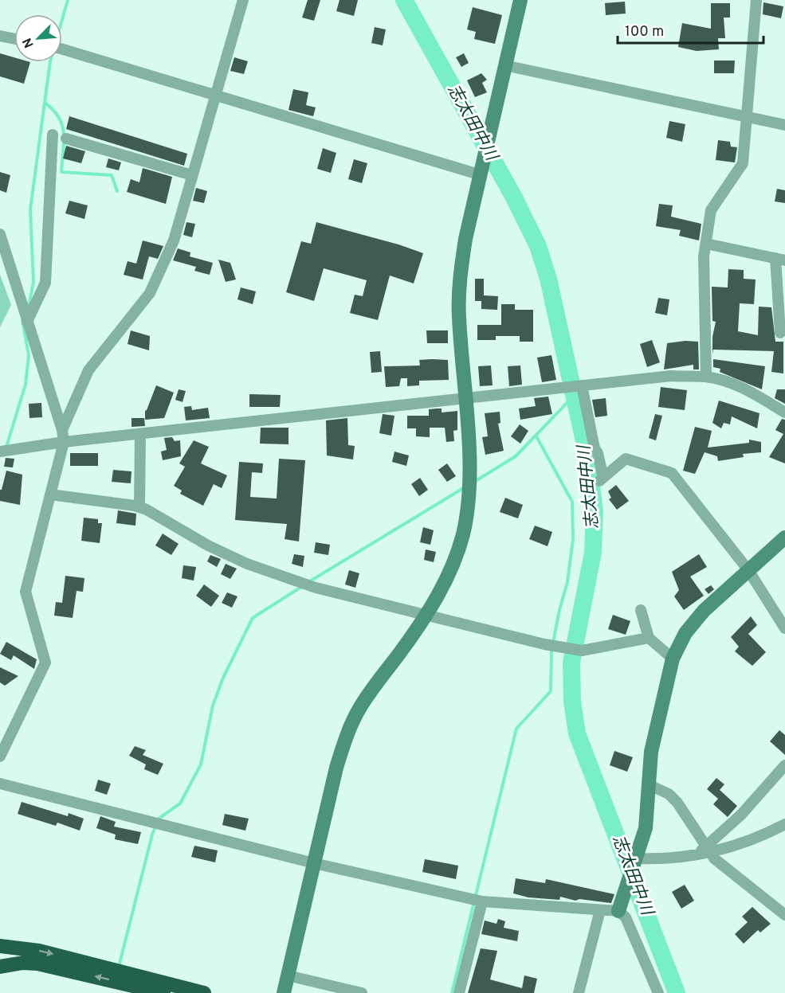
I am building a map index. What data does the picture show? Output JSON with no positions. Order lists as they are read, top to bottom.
{
  "water": ["志太田中川"],
  "scale_bar": "100 m",
  "north": "bottom left"
}
